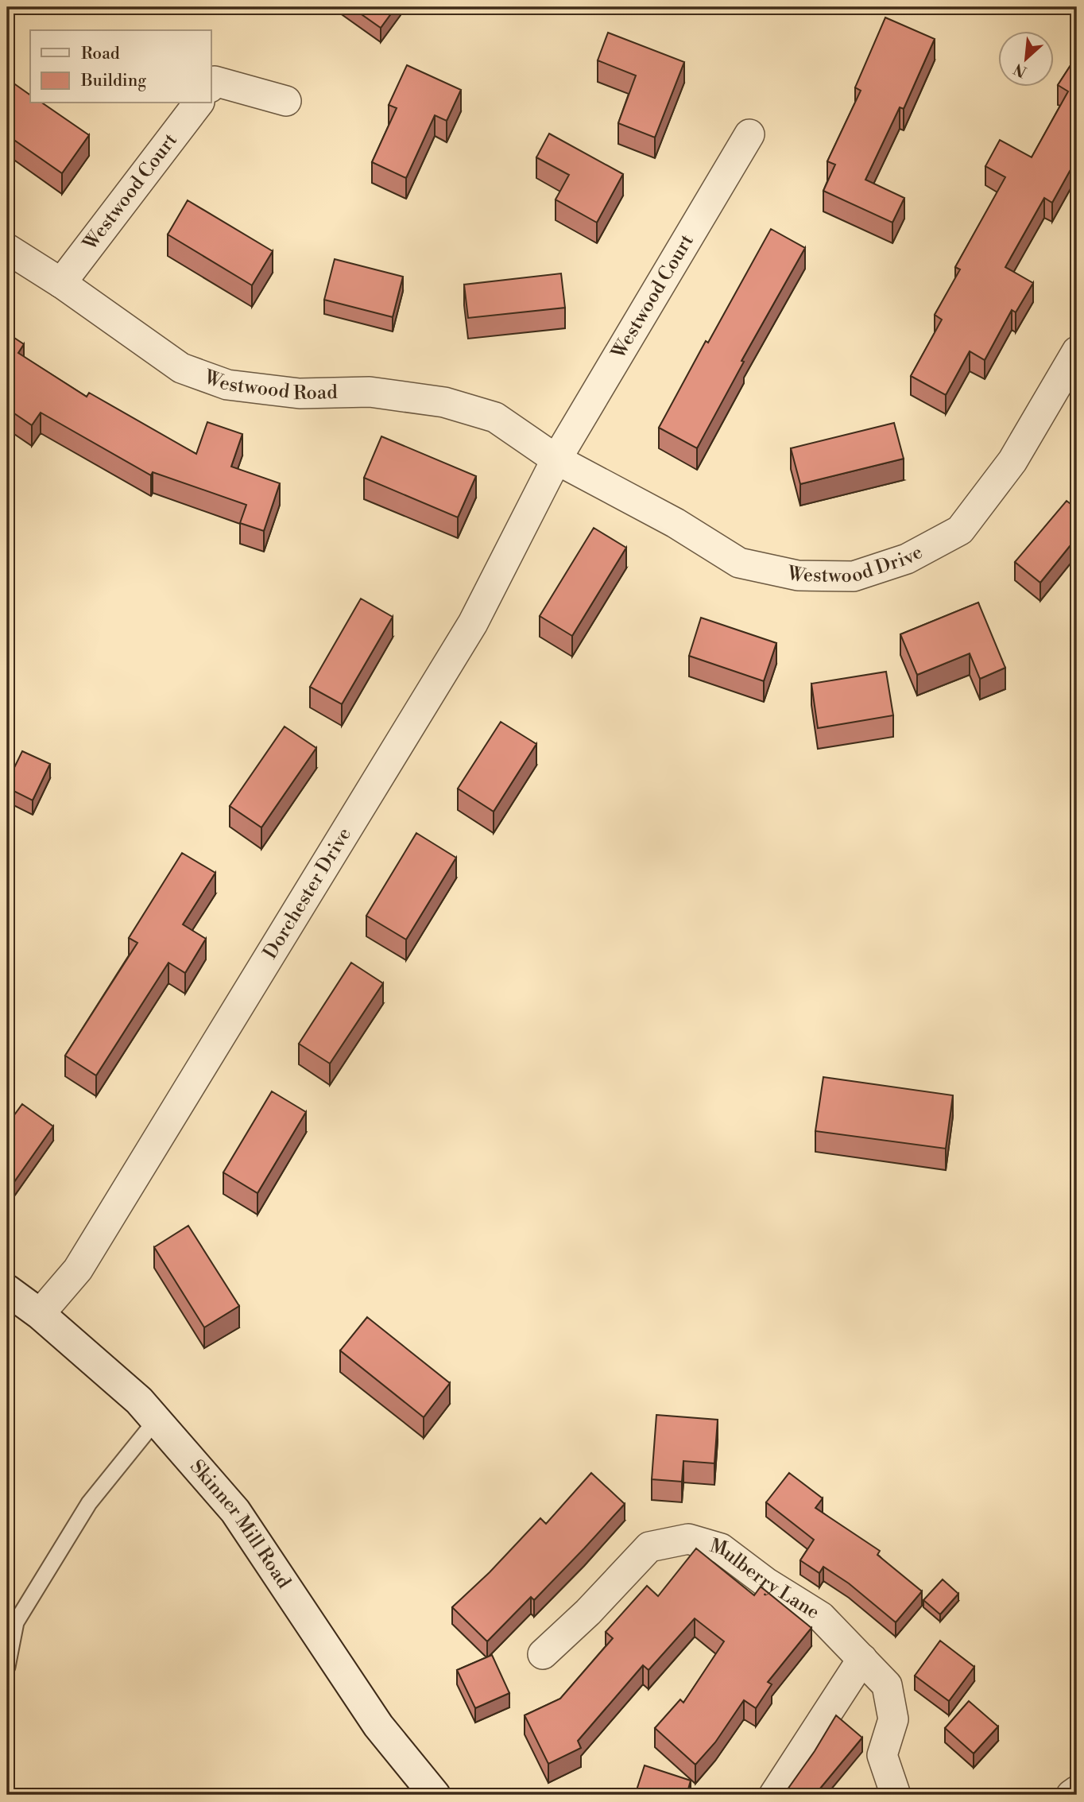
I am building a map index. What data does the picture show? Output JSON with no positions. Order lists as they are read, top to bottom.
{
  "streets": {
    "street": [
      "Westwood Court",
      "Westwood Road",
      "Westwood Drive",
      "Dorchester Drive",
      "Skinner Mill Road",
      "Mulberry Lane"
    ]
  },
  "crossings": [
    ["Westwood Court", "Westwood Road"],
    ["Westwood Court", "Westwood Drive"],
    ["Westwood Court", "Dorchester Drive"],
    ["Westwood Road", "Westwood Drive"],
    ["Westwood Road", "Dorchester Drive"],
    ["Westwood Drive", "Dorchester Drive"],
    ["Dorchester Drive", "Skinner Mill Road"]
  ],
  "legend": ["Road", "Building"],
  "north": "bottom left"
}
